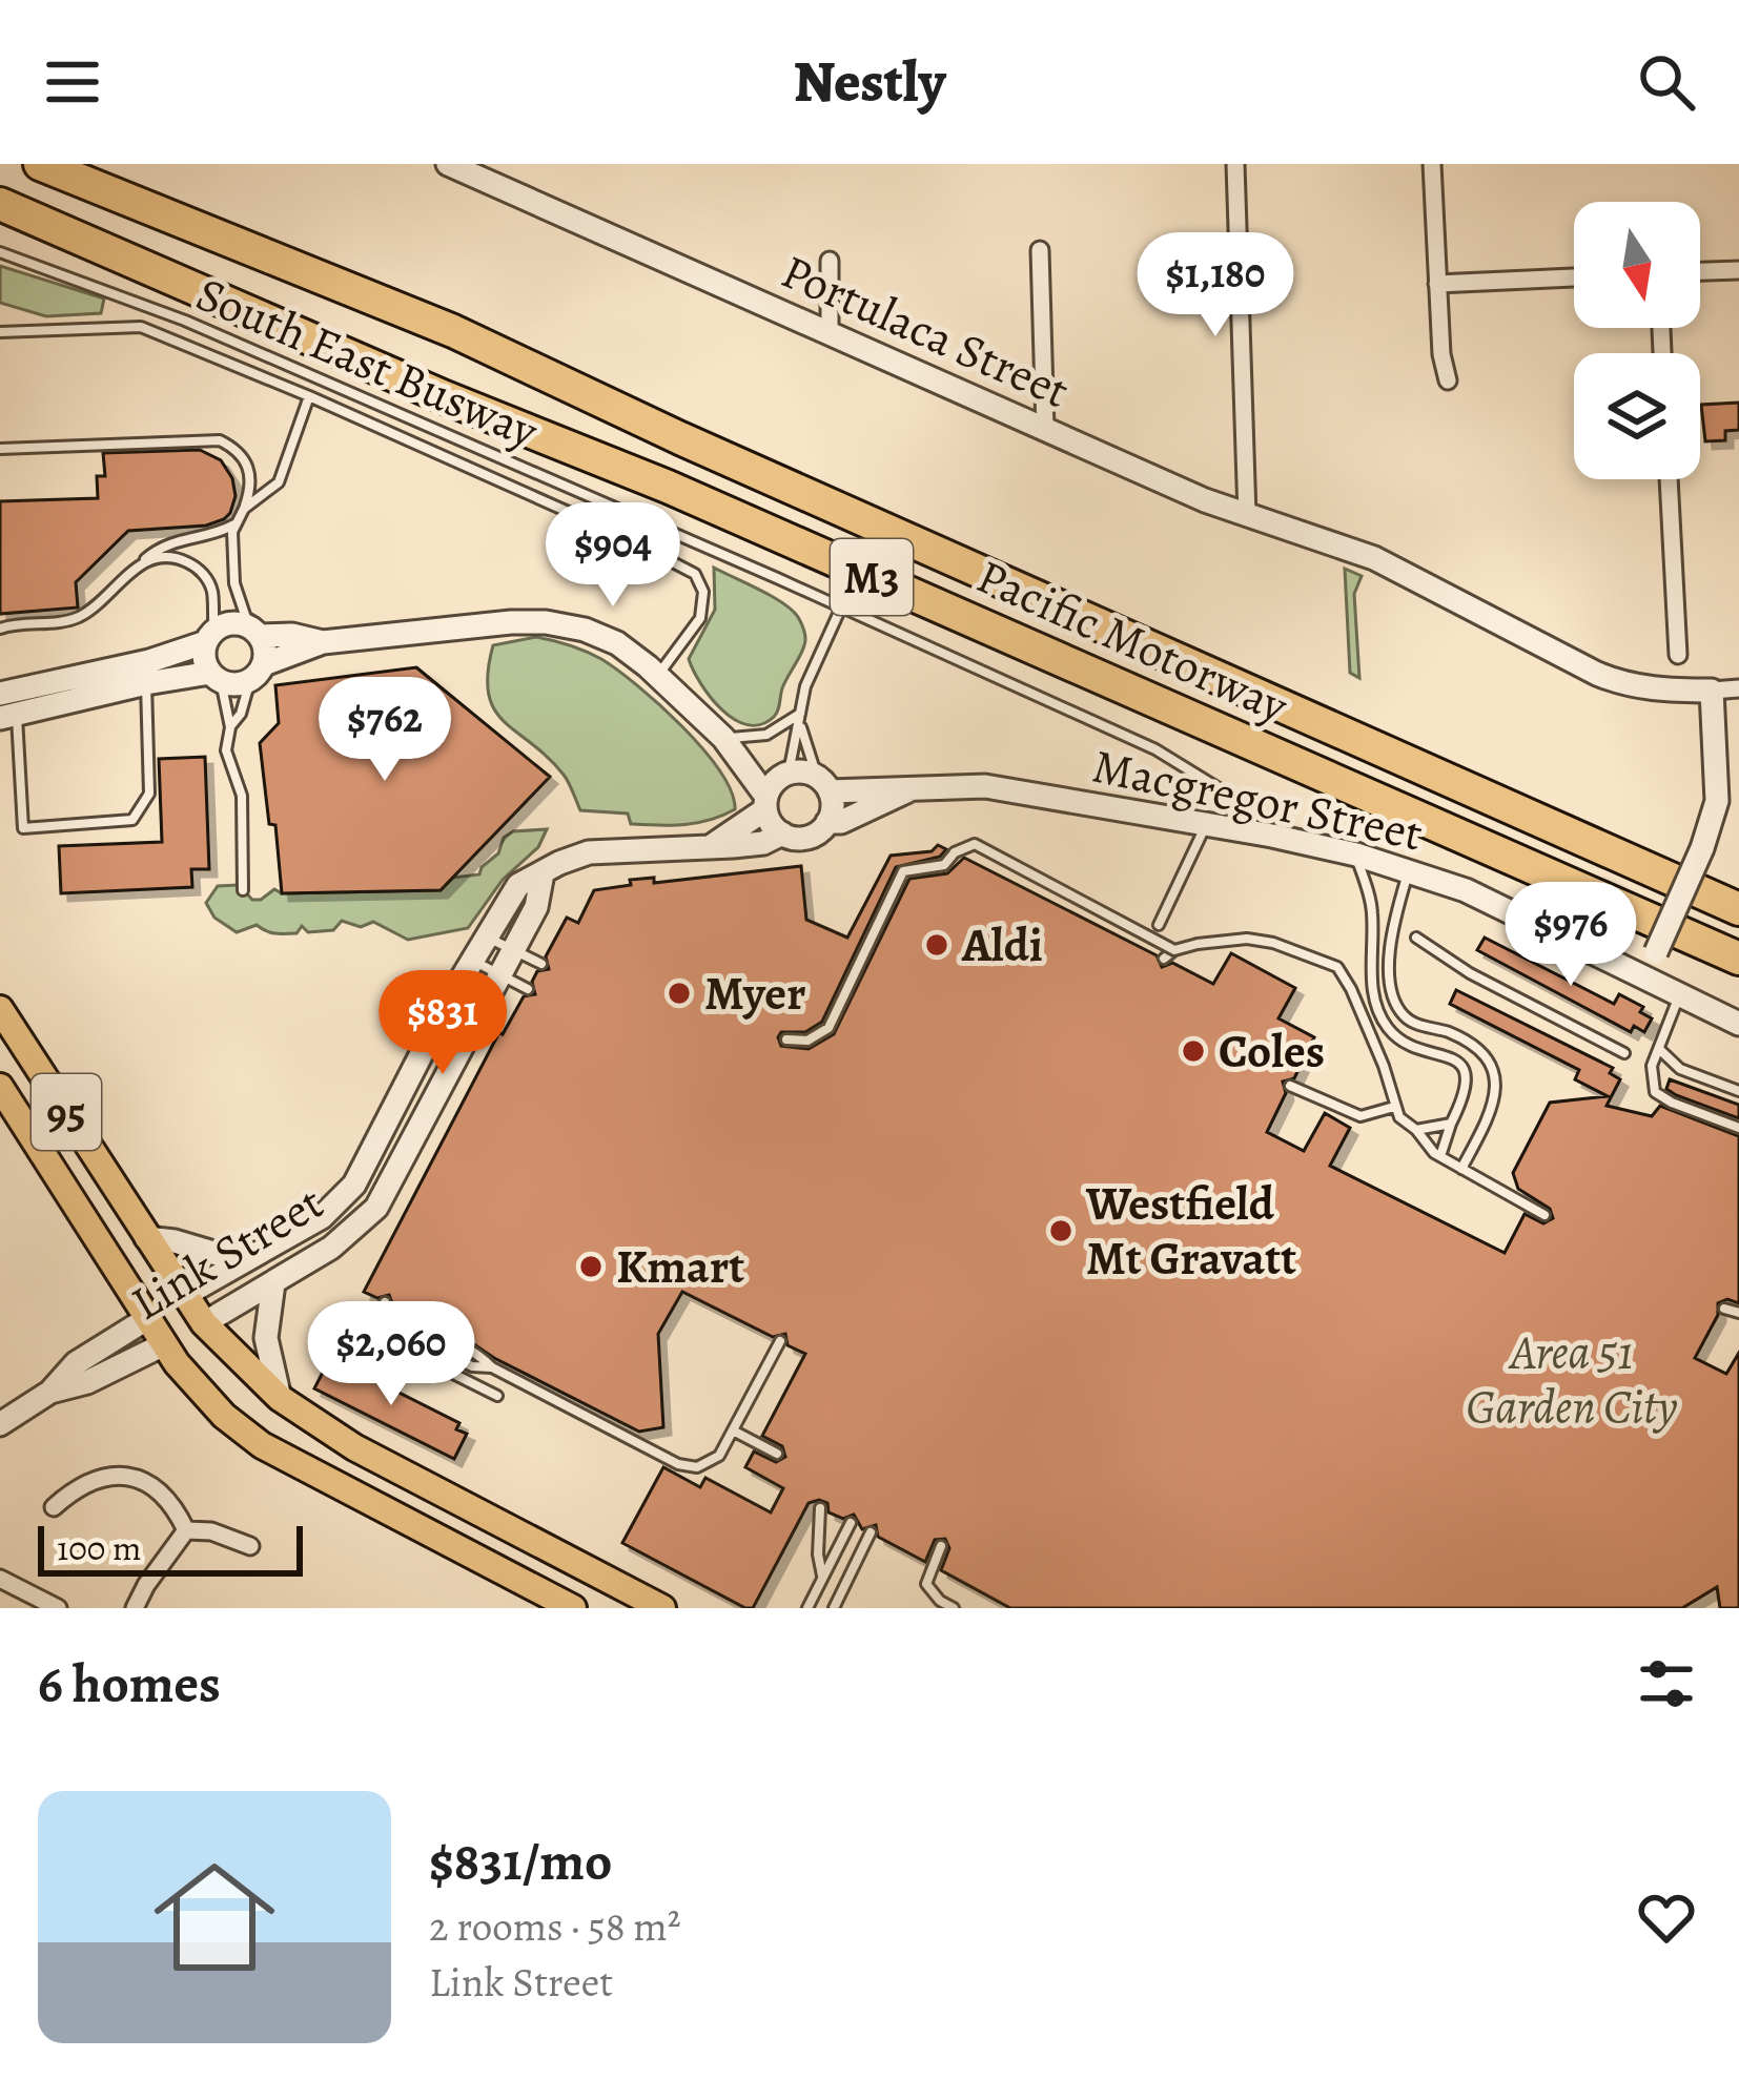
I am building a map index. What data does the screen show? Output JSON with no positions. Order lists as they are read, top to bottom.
{
  "streets": {
    "highway": ["M3", "Pacific Motorway"],
    "main road": ["95", "Link Street"],
    "street": ["Portulaca Street", "Macgregor Street"],
    "lane": ["South East Busway"]
  },
  "crossings": [
    ["Macgregor Street", "Link Street"],
    ["95", "Link Street"]
  ],
  "parks": ["Area 51 Garden City"],
  "places": [
    "Aldi",
    "Myer",
    "Coles",
    "Westfield Mt Gravatt",
    "Kmart"
  ],
  "scale_bar": "100 m",
  "north": "bottom",
  "page": {
    "header": "Nestly",
    "price": [
      "$1,180",
      "$904",
      "$762",
      "$976",
      "$831",
      "$2,060"
    ],
    "scale": "100 m",
    "heading": "6 homes",
    "list": [
      {
        "name": "$831/mo",
        "note": "2 rooms · 58 m² · Link Street"
      }
    ]
  }
}
